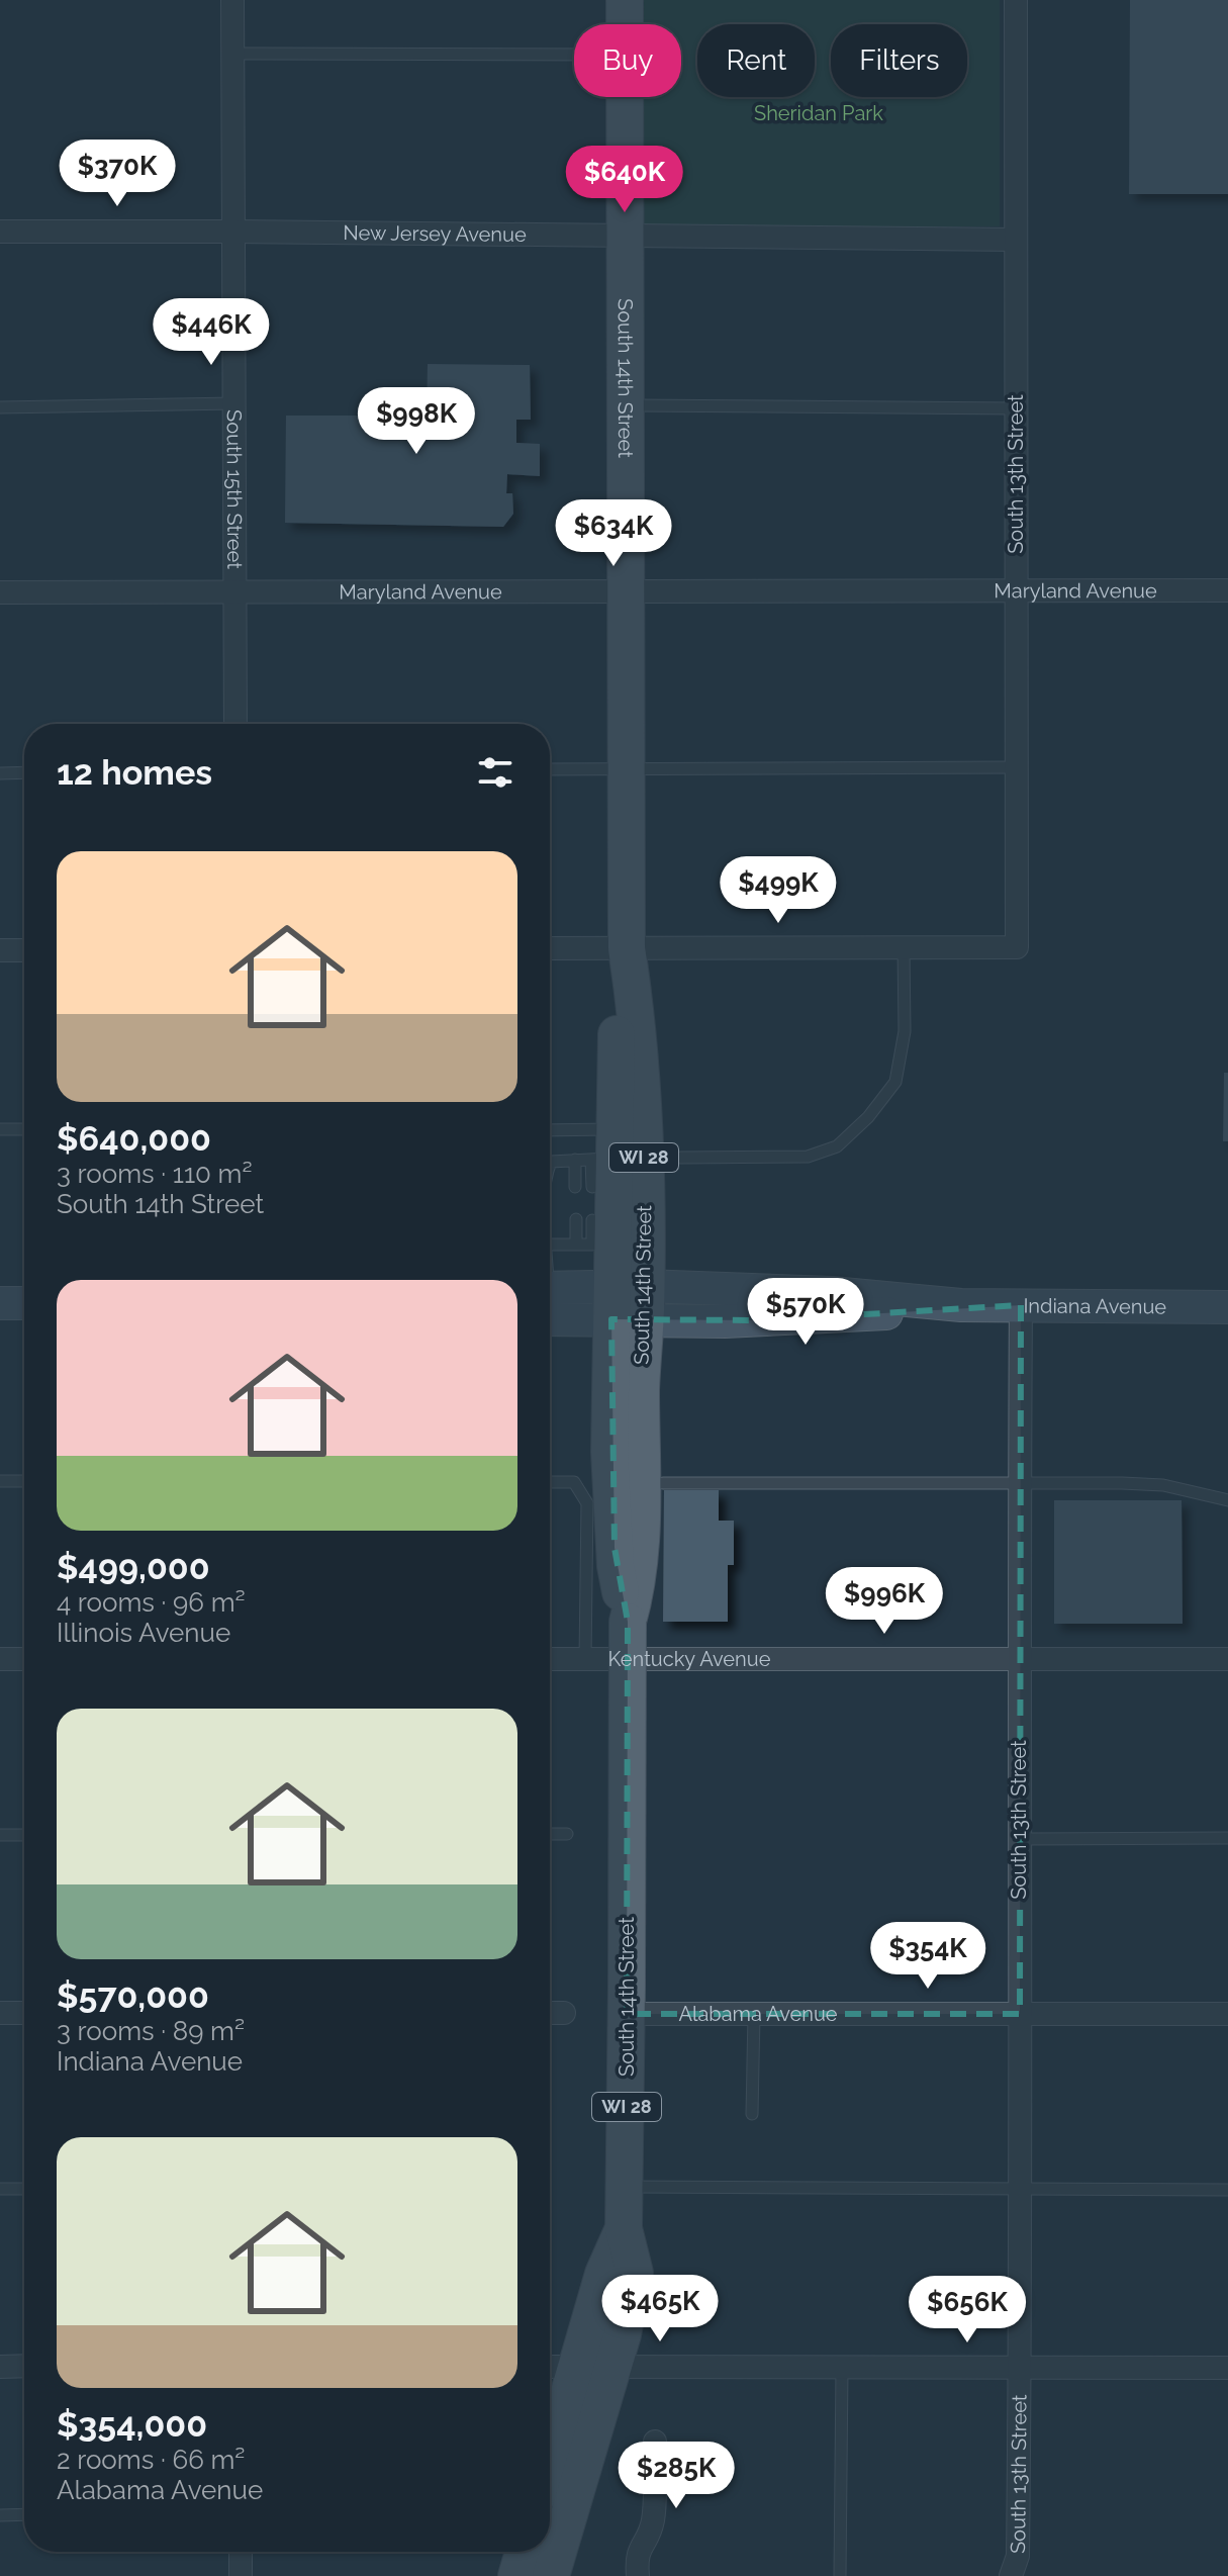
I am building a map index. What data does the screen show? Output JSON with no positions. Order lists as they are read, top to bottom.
{
  "streets": {
    "main road": ["South 14th Street", "WI 28", "Indiana Avenue"],
    "street": [
      "New Jersey Avenue",
      "South 13th Street",
      "South 15th Street",
      "Maryland Avenue",
      "Kentucky Avenue",
      "Alabama Avenue"
    ]
  },
  "crossings": [
    ["New Jersey Avenue", "South 14th Street"],
    ["New Jersey Avenue", "South 13th Street"],
    ["New Jersey Avenue", "South 15th Street"],
    ["South 14th Street", "Maryland Avenue"],
    ["South 14th Street", "WI 28"],
    ["South 14th Street", "Indiana Avenue"],
    ["South 14th Street", "Alabama Avenue"],
    ["South 13th Street", "Maryland Avenue"],
    ["South 13th Street", "Indiana Avenue"],
    ["South 13th Street", "Kentucky Avenue"],
    ["South 13th Street", "Alabama Avenue"],
    ["South 15th Street", "Maryland Avenue"]
  ],
  "parks": ["Sheridan Park"],
  "page": {
    "chip": ["Buy", "Rent", "Filters"],
    "price": [
      "$370K",
      "$640K",
      "$446K",
      "$998K",
      "$634K",
      "$499K",
      "$570K",
      "$996K",
      "$354K",
      "$465K",
      "$656K",
      "$285K"
    ],
    "heading": "12 homes",
    "list": [
      {
        "name": "$640,000",
        "note": "3 rooms · 110 m² · South 14th Street"
      },
      {
        "name": "$499,000",
        "note": "4 rooms · 96 m² · Illinois Avenue"
      },
      {
        "name": "$570,000",
        "note": "3 rooms · 89 m² · Indiana Avenue"
      },
      {
        "name": "$354,000",
        "note": "2 rooms · 66 m² · Alabama Avenue"
      }
    ]
  }
}
